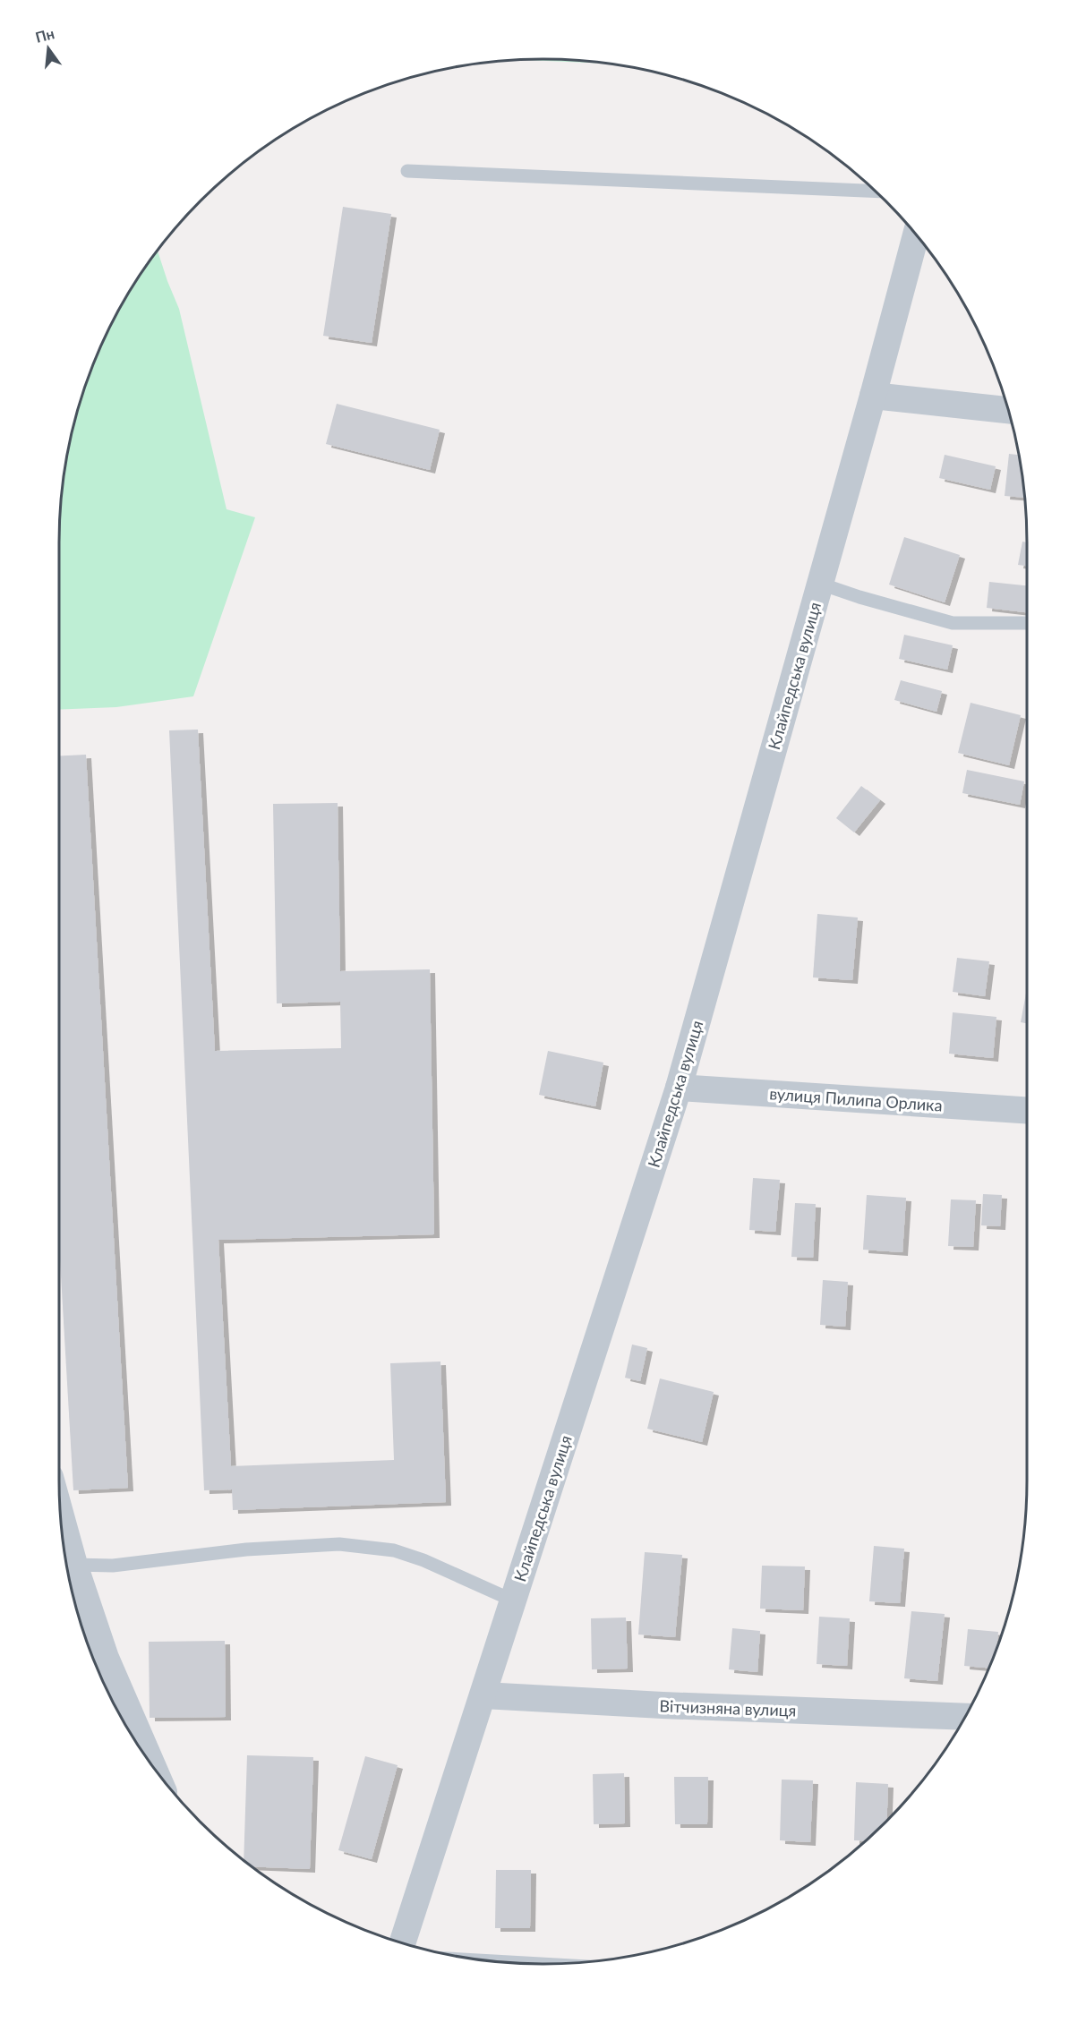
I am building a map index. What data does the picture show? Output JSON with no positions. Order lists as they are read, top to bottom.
{
  "streets": {
    "street": ["Клайпедська вулиця", "вулиця Пилипа Орлика", "Вітчизняна вулиця"]
  },
  "crossings": [
    ["Клайпедська вулиця", "вулиця Пилипа Орлика"],
    ["Клайпедська вулиця", "Вітчизняна вулиця"]
  ],
  "north": "top"
}
